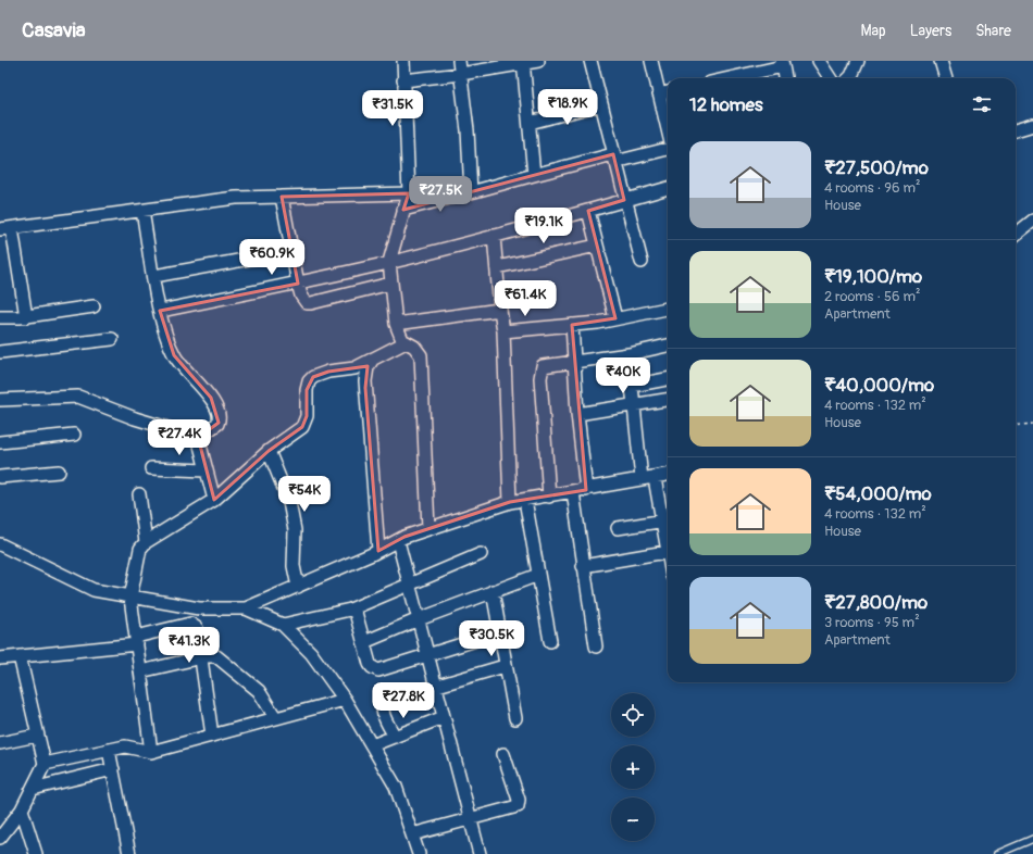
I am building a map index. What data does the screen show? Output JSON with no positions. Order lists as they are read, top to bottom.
{
  "page": {
    "header": "Casavia",
    "nav": ["Map", "Layers", "Share"],
    "heading": "12 homes",
    "price": [
      "₹18.9K",
      "₹31.5K",
      "₹27.5K",
      "₹19.1K",
      "₹60.9K",
      "₹61.4K",
      "₹40K",
      "₹27.4K",
      "₹54K",
      "₹30.5K",
      "₹41.3K",
      "₹27.8K"
    ],
    "list": [
      {
        "name": "₹27,500/mo",
        "note": "4 rooms · 96 m² · House"
      },
      {
        "name": "₹19,100/mo",
        "note": "2 rooms · 56 m² · Apartment"
      },
      {
        "name": "₹40,000/mo",
        "note": "4 rooms · 132 m² · House"
      },
      {
        "name": "₹54,000/mo",
        "note": "4 rooms · 132 m² · House"
      },
      {
        "name": "₹27,800/mo",
        "note": "3 rooms · 95 m² · Apartment"
      }
    ],
    "map_buttons": ["+", "−"]
  }
}
